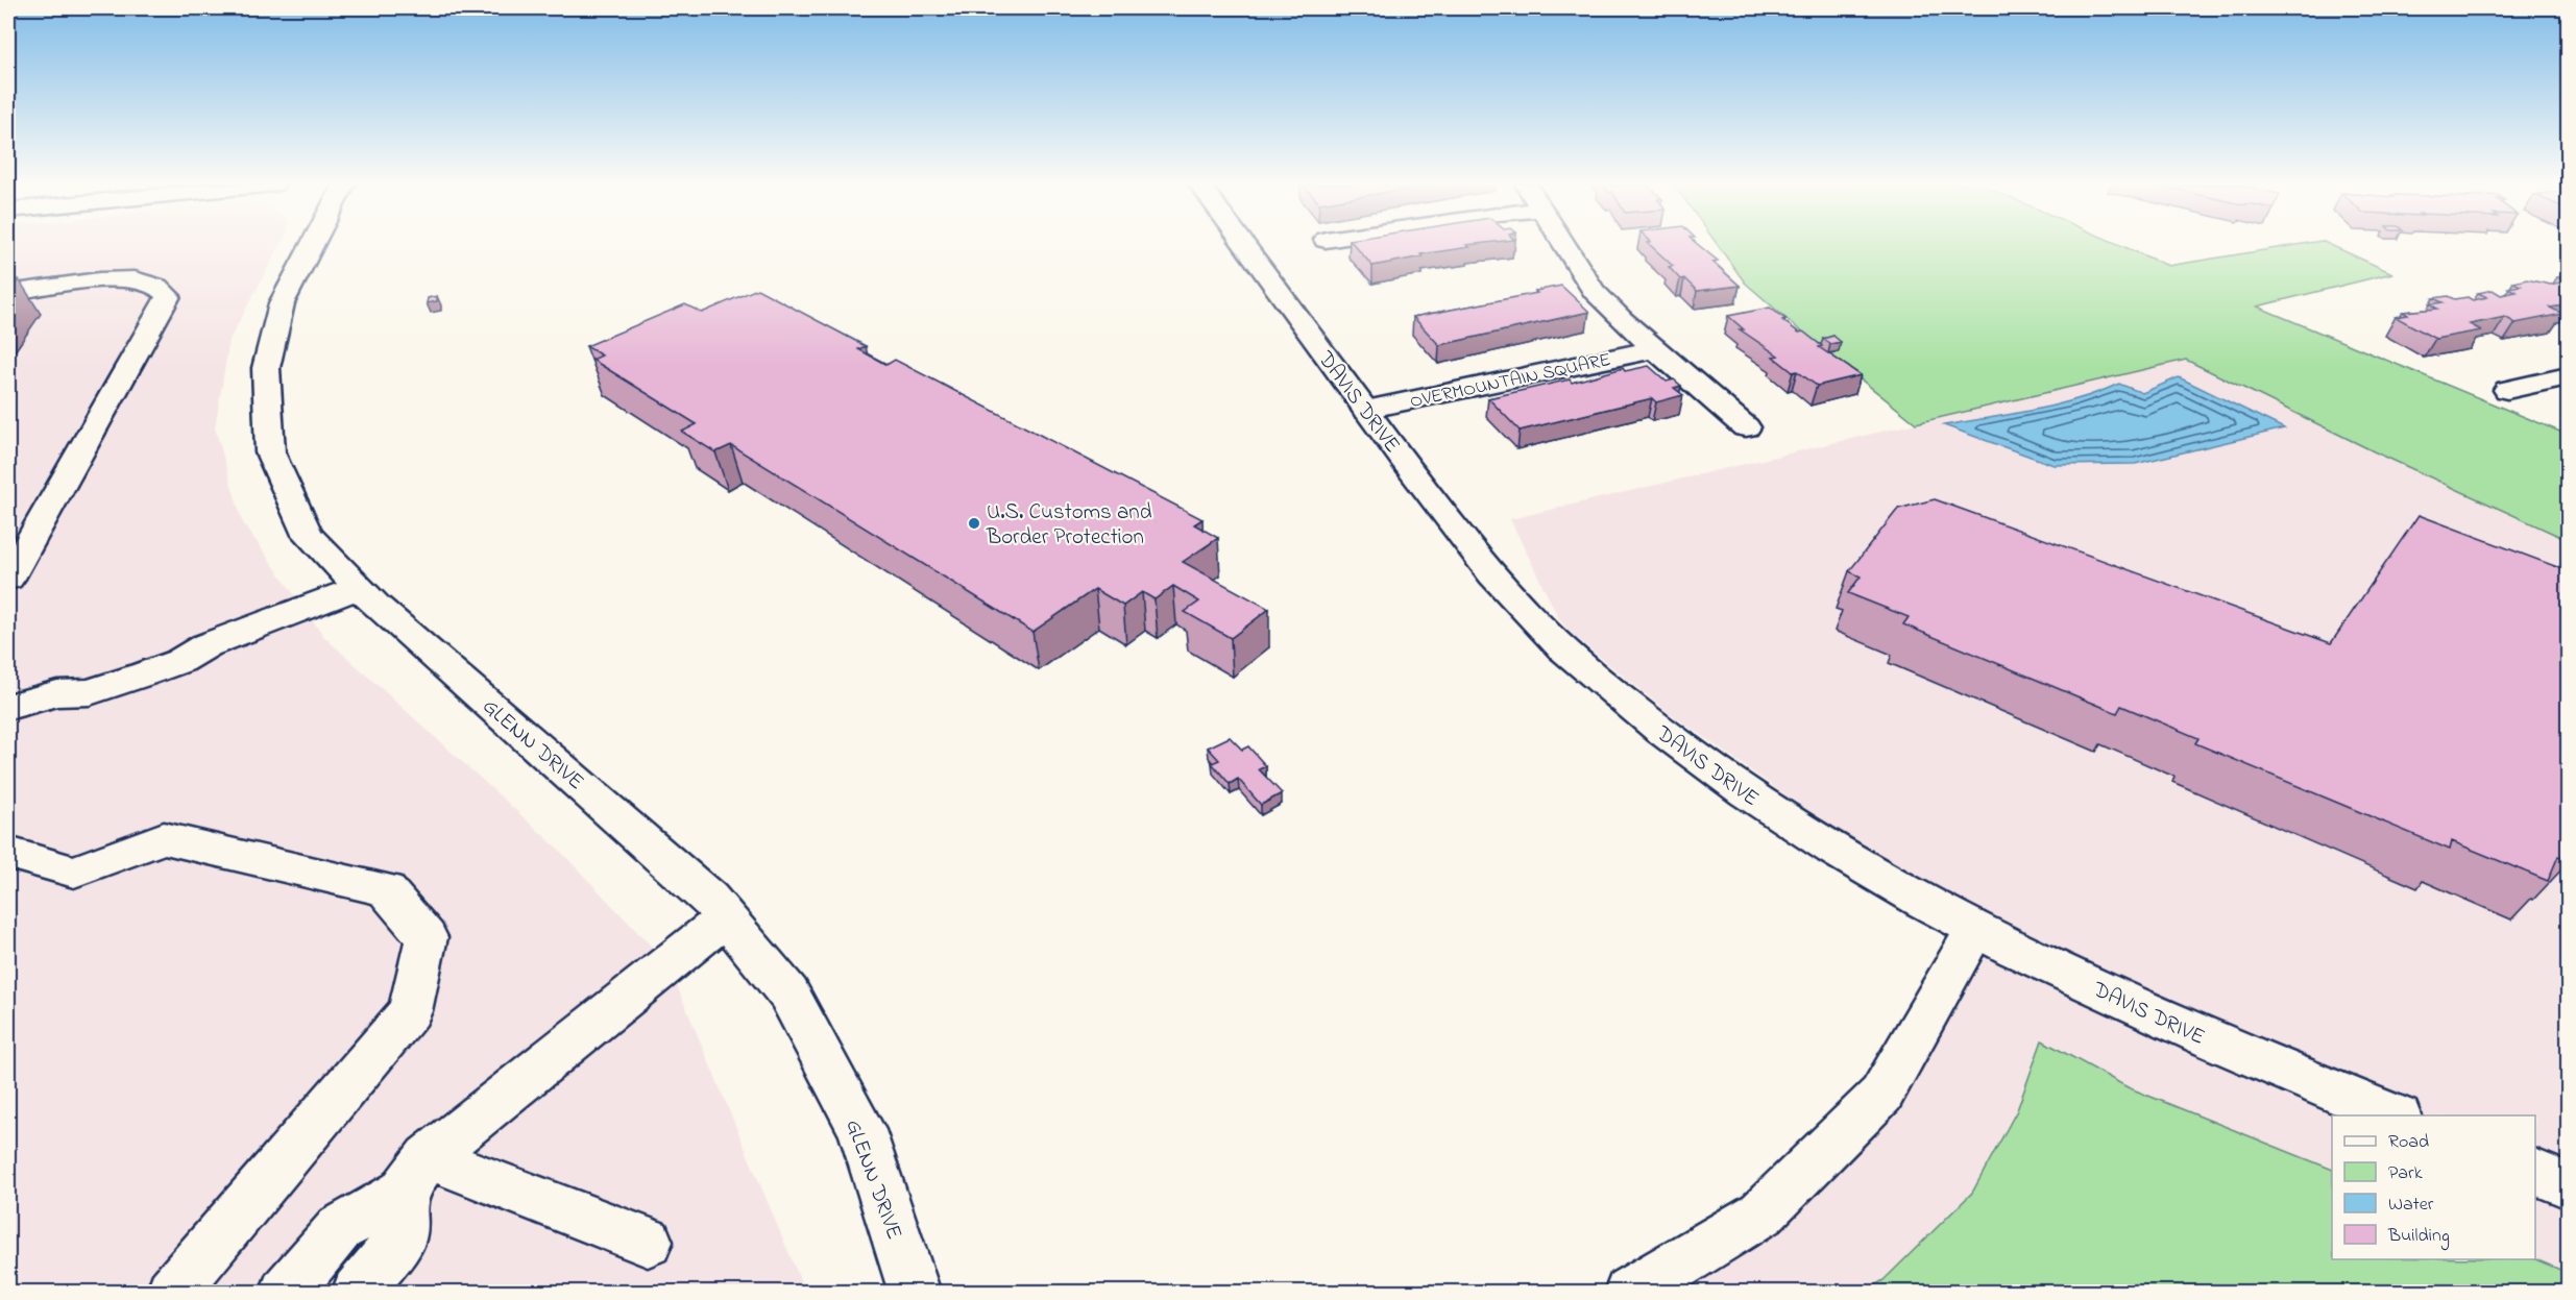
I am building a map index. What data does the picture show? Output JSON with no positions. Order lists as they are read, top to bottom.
{
  "streets": {
    "street": ["OVERMOUNTAIN SQUARE", "DAVIS DRIVE", "GLENN DRIVE"]
  },
  "crossings": [
    ["OVERMOUNTAIN SQUARE", "DAVIS DRIVE"]
  ],
  "places": ["U.S. Customs and Border Protection"],
  "legend": [
    "Road",
    "Park",
    "Water",
    "Building"
  ]
}
